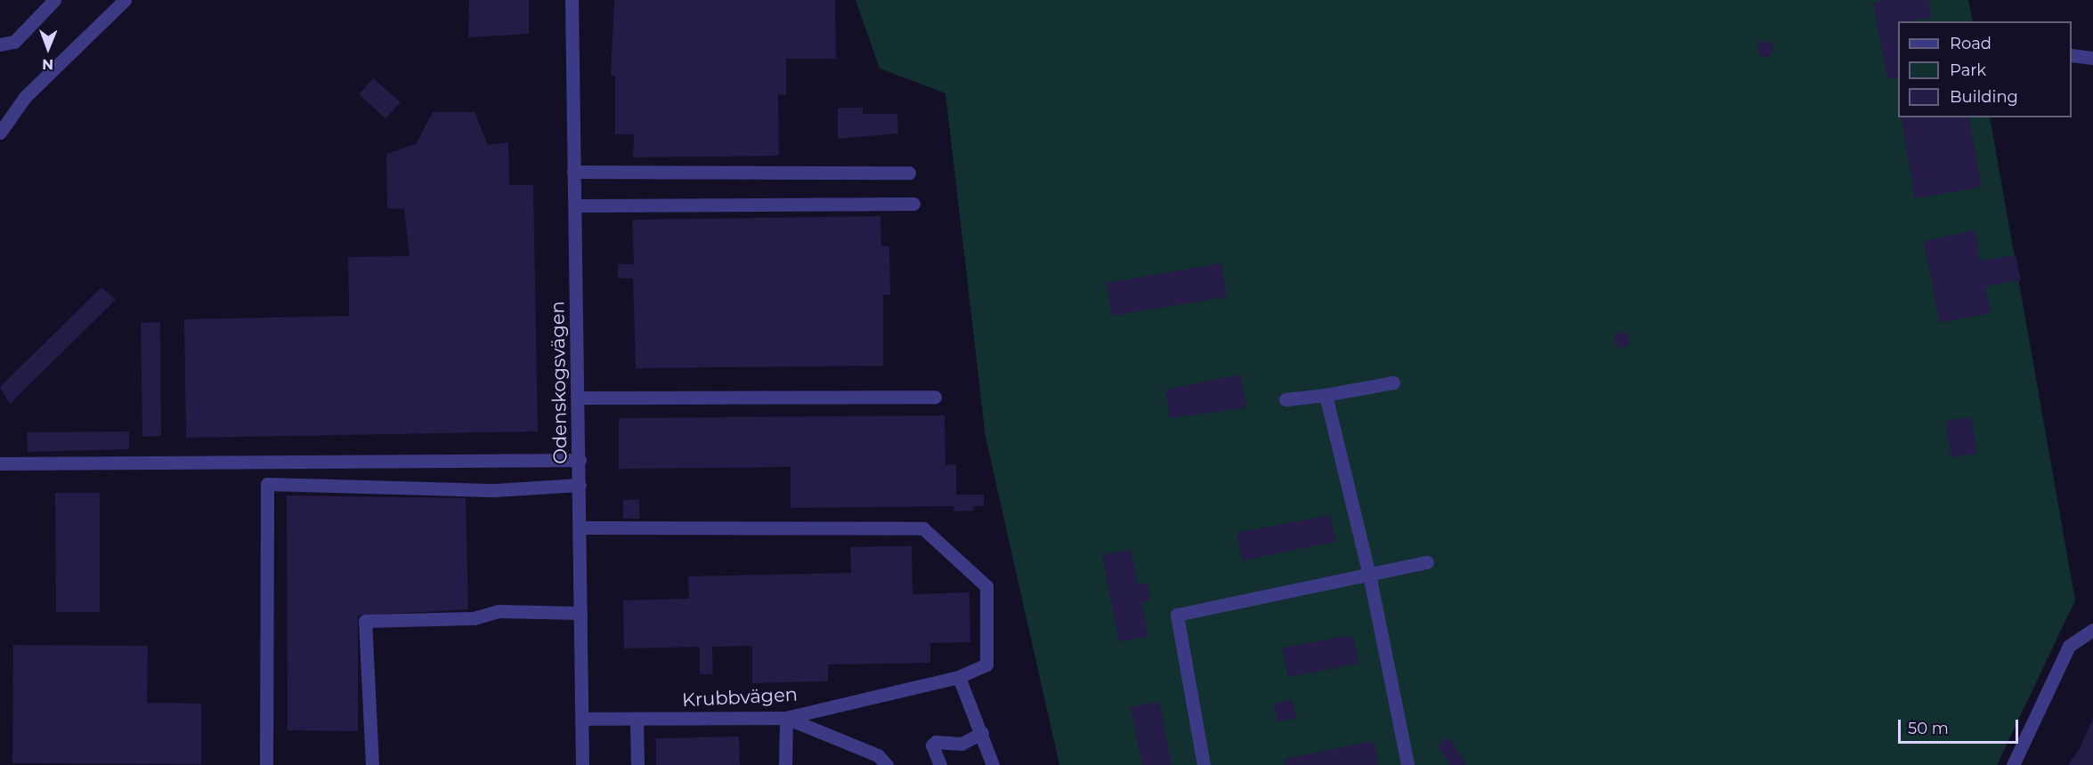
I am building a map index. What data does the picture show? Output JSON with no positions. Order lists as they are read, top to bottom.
{
  "streets": {
    "street": ["Odenskogsvägen", "Krubbvägen"]
  },
  "crossings": [
    ["Odenskogsvägen", "Krubbvägen"]
  ],
  "legend": ["Road", "Park", "Building"],
  "scale_bar": "50 m",
  "north": "bottom"
}
